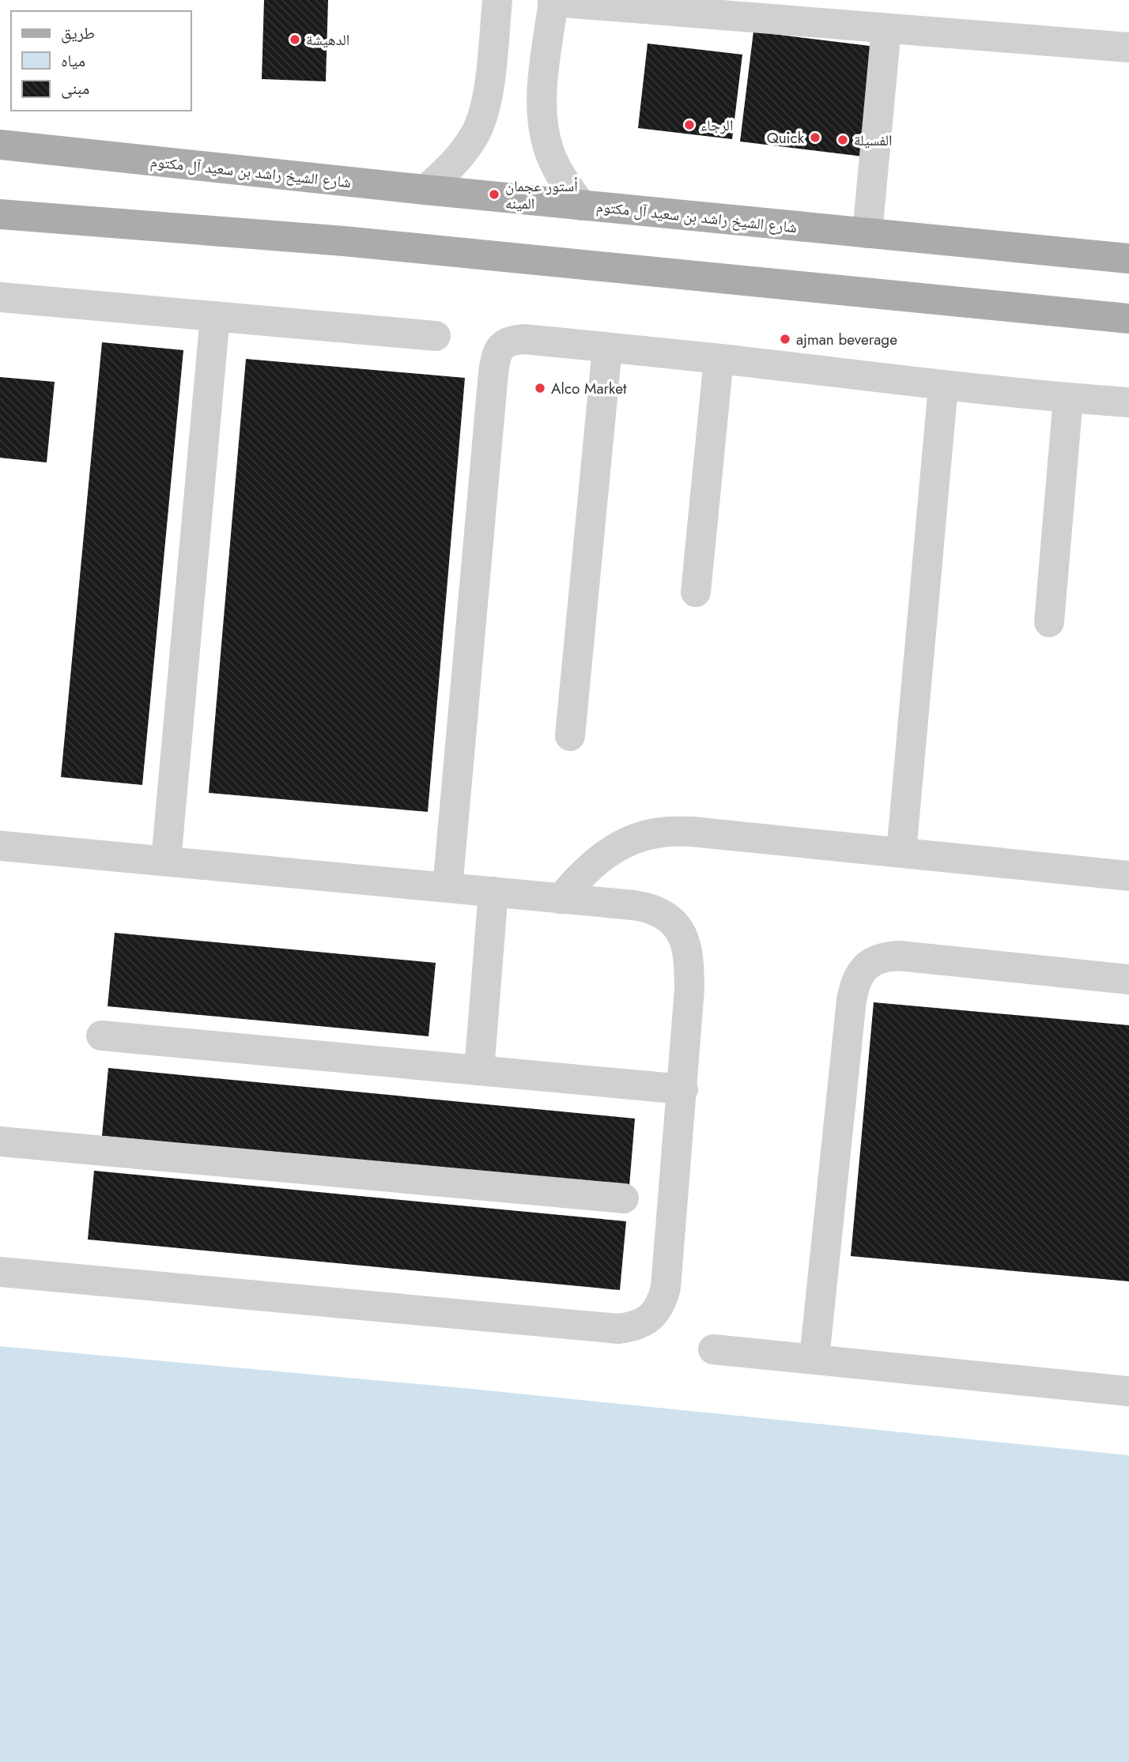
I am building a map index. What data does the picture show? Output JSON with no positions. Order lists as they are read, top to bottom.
{
  "streets": {
    "main road": ["شارع الشيخ راشد بن سعيد آل مكتوم"]
  },
  "places": [
    "الدهيشة",
    "الرجاء",
    "Quick",
    "الفسيلة",
    "أستور عجمان المينه",
    "ajman beverage",
    "Alco Market"
  ],
  "legend": ["طريق", "مياه", "مبنى"]
}
